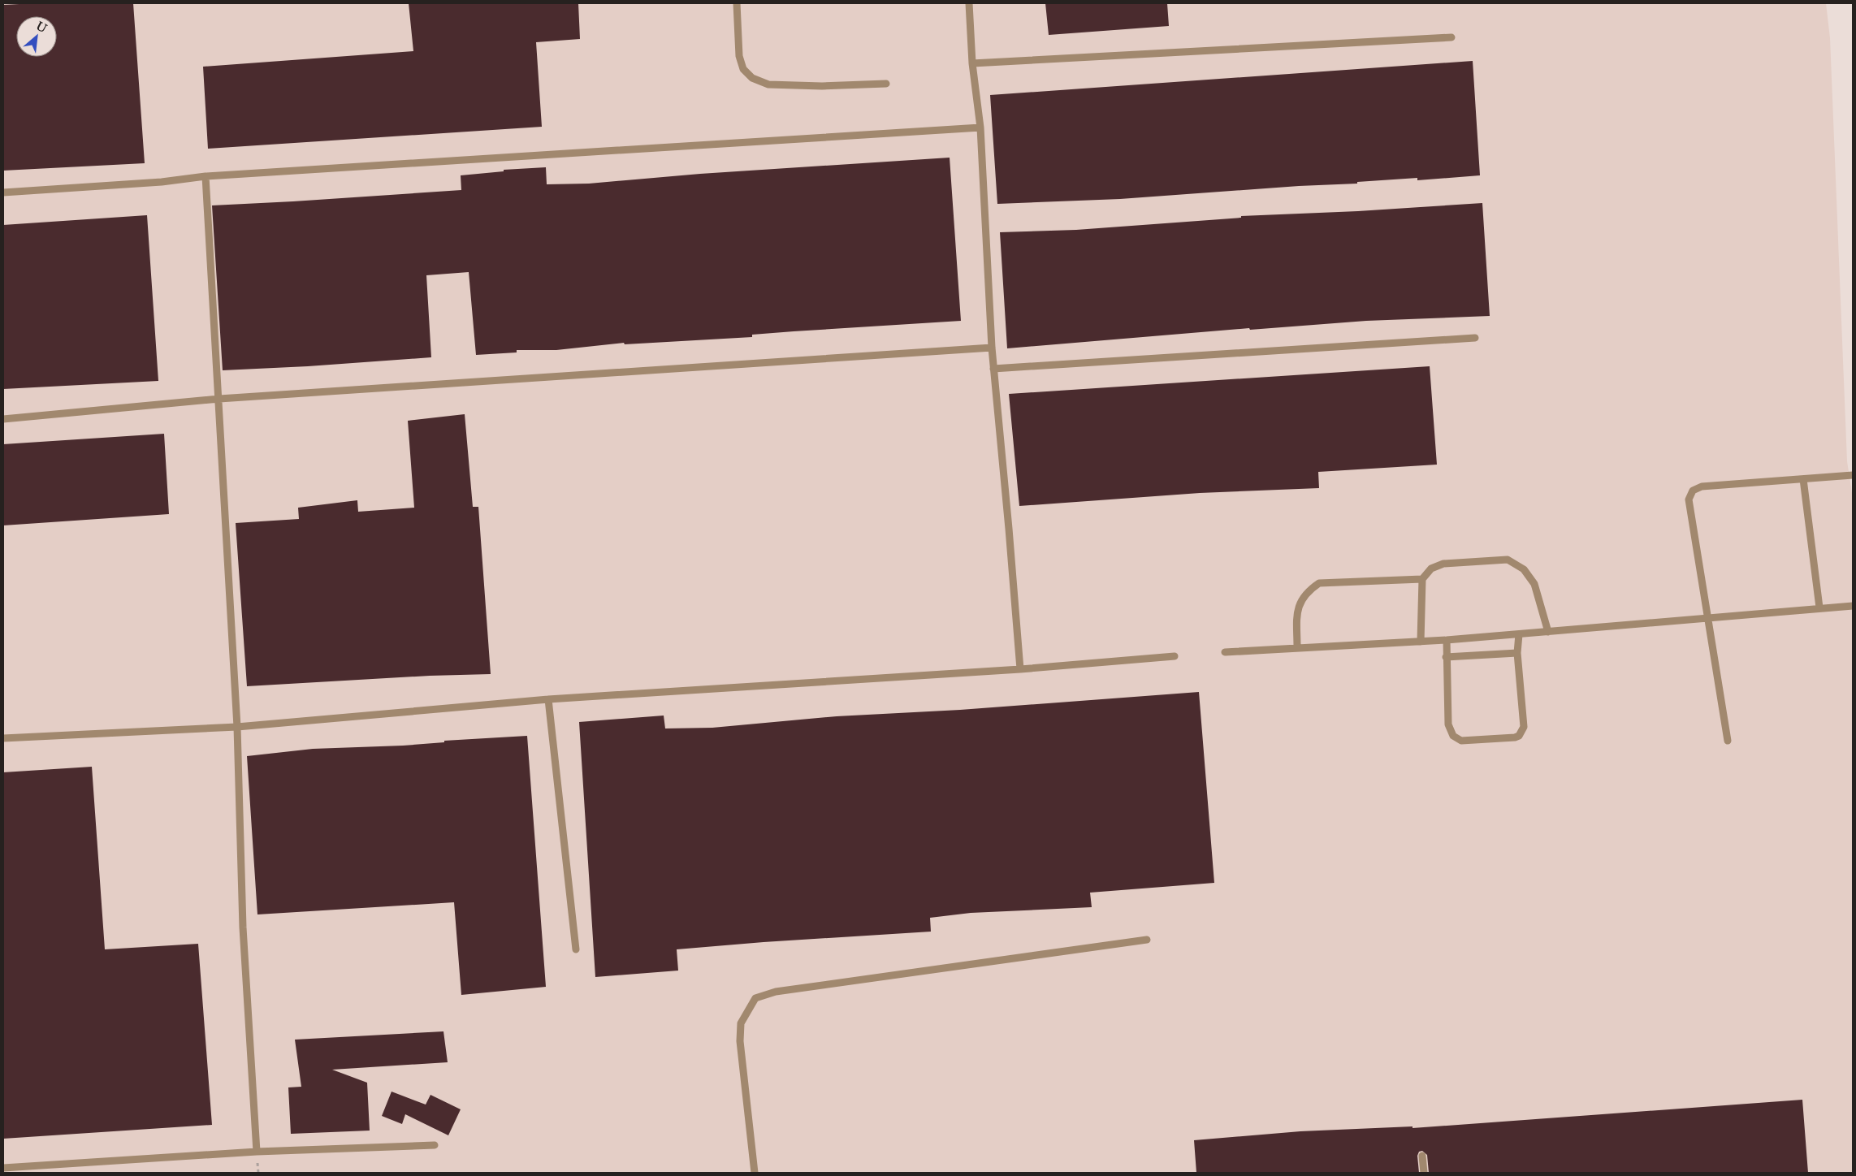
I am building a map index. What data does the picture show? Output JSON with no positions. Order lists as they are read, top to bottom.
{
  "north": "top right"
}
